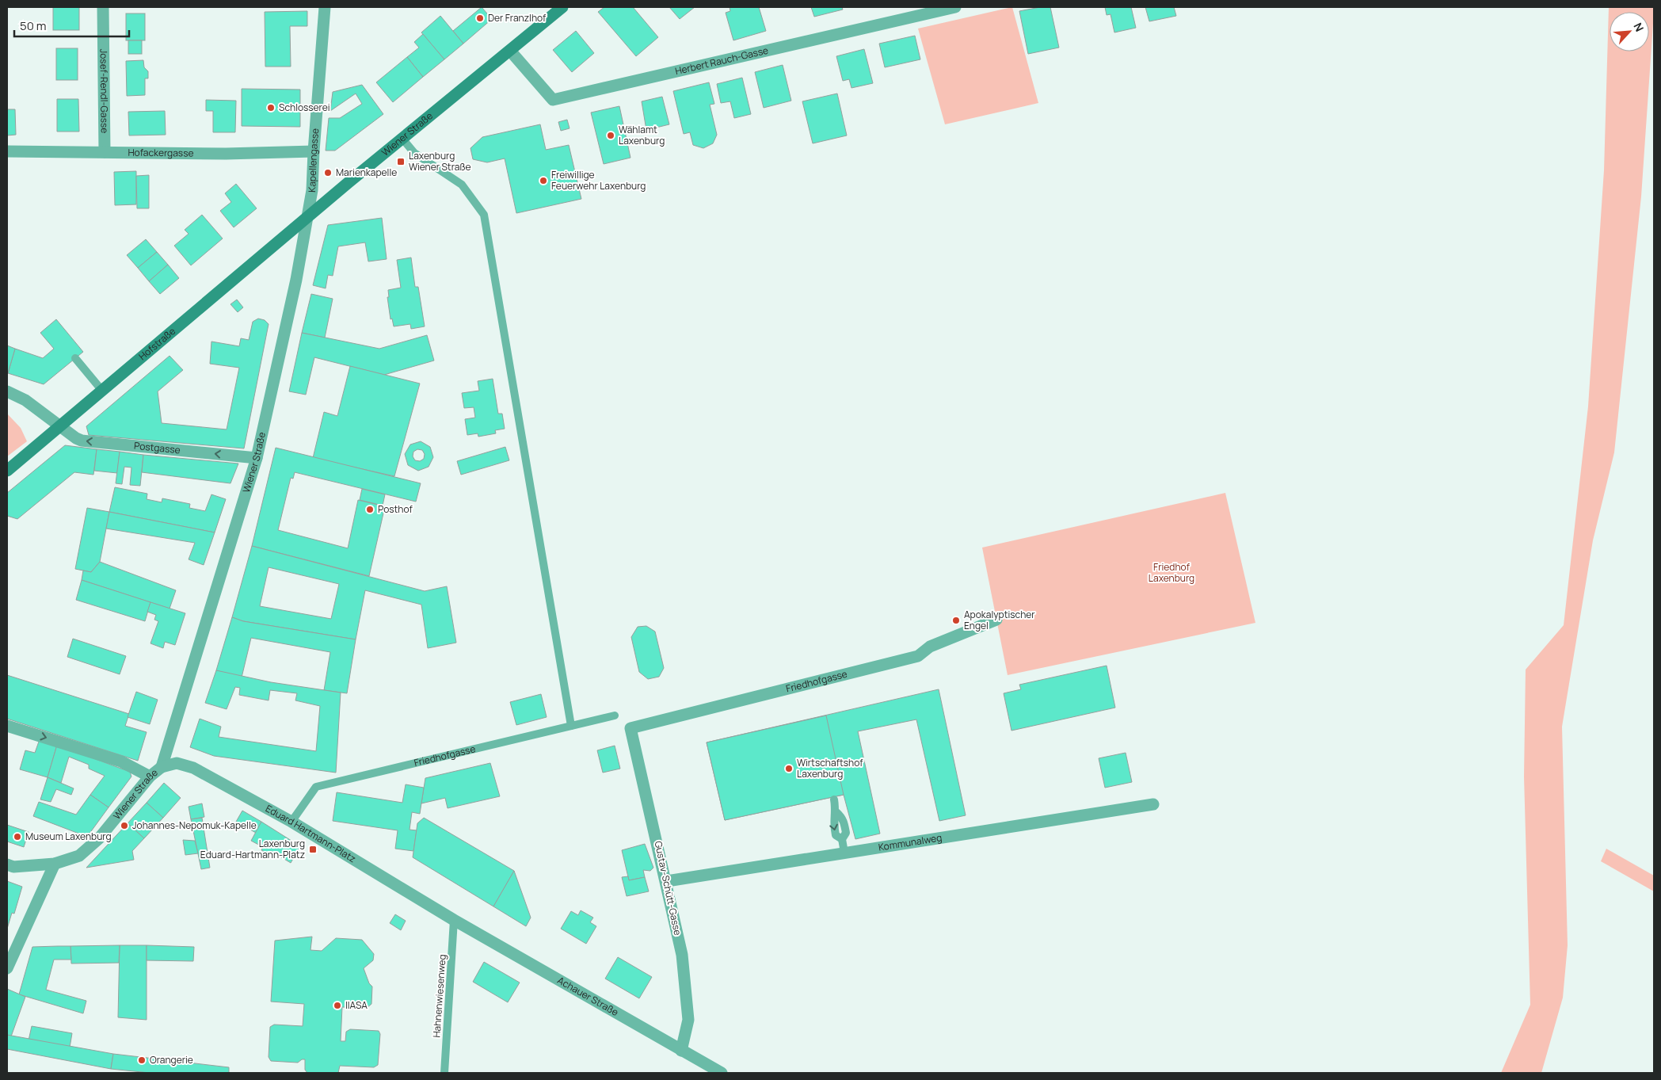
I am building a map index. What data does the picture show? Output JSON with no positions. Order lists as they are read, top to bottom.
{
  "streets": {
    "main road": ["Wiener Straße", "Hofstraße"],
    "street": [
      "Herbert Rauch-Gasse",
      "Josef-Rendl-Gasse",
      "Hofackergasse",
      "Kapellengasse",
      "Postgasse",
      "Friedhofgasse",
      "Eduard Hartmann-Platz",
      "Kommunalweg",
      "Gustav-Schütt-Gasse",
      "Achauer Straße"
    ],
    "lane": ["Hahnenwiesenweg"]
  },
  "crossings": [
    ["Herbert Rauch-Gasse", "Wiener Straße"],
    ["Josef-Rendl-Gasse", "Hofackergasse"],
    ["Wiener Straße", "Kapellengasse"],
    ["Wiener Straße", "Hofstraße"],
    ["Wiener Straße", "Postgasse"],
    ["Wiener Straße", "Eduard Hartmann-Platz"],
    ["Hofackergasse", "Kapellengasse"],
    ["Kapellengasse", "Hofstraße"],
    ["Hofstraße", "Postgasse"],
    ["Friedhofgasse", "Eduard Hartmann-Platz"],
    ["Friedhofgasse", "Gustav-Schütt-Gasse"],
    ["Eduard Hartmann-Platz", "Hahnenwiesenweg"],
    ["Eduard Hartmann-Platz", "Achauer Straße"],
    ["Kommunalweg", "Gustav-Schütt-Gasse"],
    ["Gustav-Schütt-Gasse", "Achauer Straße"],
    ["Hahnenwiesenweg", "Achauer Straße"]
  ],
  "one_way": ["Postgasse"],
  "parks": ["Friedhof Laxenburg"],
  "places": {
    "other": [
      "Der Franzlhof",
      "Schlosserei",
      "Wählamt Laxenburg",
      "Marienkapelle",
      "Freiwillige Feuerwehr Laxenburg",
      "Posthof",
      "Apokalyptischer Engel",
      "Wirtschaftshof Laxenburg",
      "Johannes-Nepomuk-Kapelle",
      "Museum Laxenburg",
      "IIASA",
      "Orangerie"
    ],
    "transit": ["Laxenburg Wiener Straße", "Laxenburg Eduard-Hartmann-Platz"]
  },
  "scale_bar": "50 m",
  "north": "top right"
}
